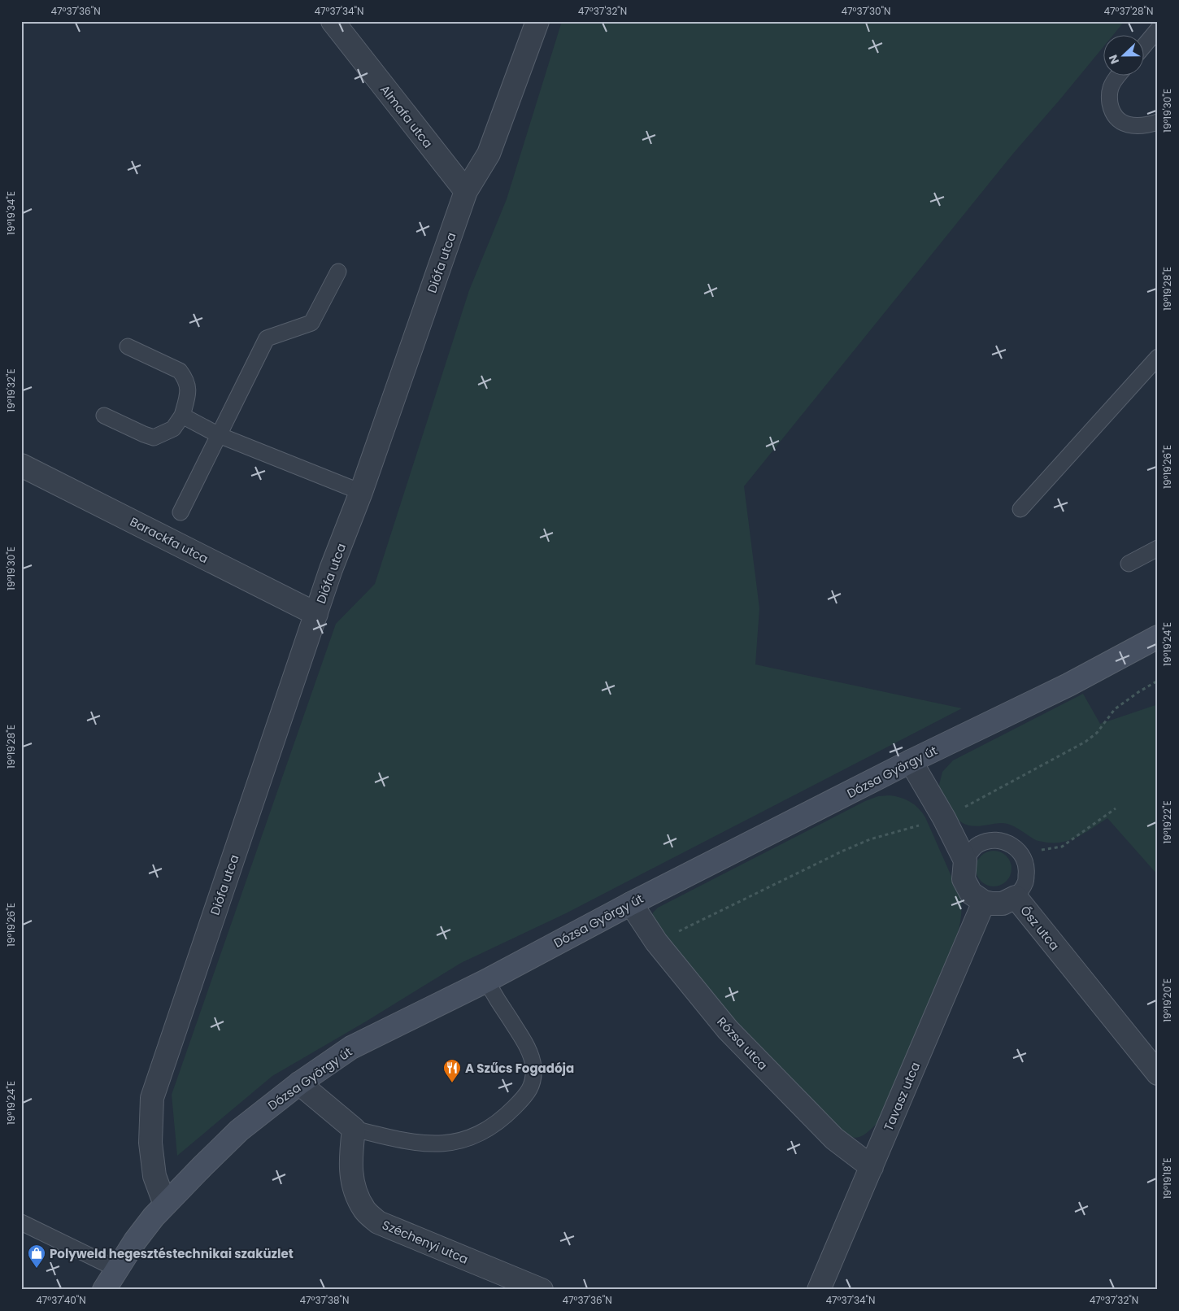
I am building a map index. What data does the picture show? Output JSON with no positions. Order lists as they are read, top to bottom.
{
  "streets": {
    "main road": ["Dózsa György út"],
    "street": [
      "Almafa utca",
      "Diófa utca",
      "Barackfa utca",
      "Ősz utca",
      "Rózsa utca",
      "Tavasz utca",
      "Széchenyi utca"
    ]
  },
  "crossings": [
    ["Almafa utca", "Diófa utca"],
    ["Diófa utca", "Barackfa utca"],
    ["Diófa utca", "Dózsa György út"],
    ["Dózsa György út", "Rózsa utca"],
    ["Ősz utca", "Tavasz utca"],
    ["Rózsa utca", "Tavasz utca"]
  ],
  "places": {
    "restaurant": ["A Szűcs Fogadója"],
    "shop": ["Polyweld hegesztéstechnikai szaküzlet"]
  },
  "north": "left",
  "coordinates": [
    "47°37'36\"N",
    "47°37'34\"N",
    "47°37'32\"N",
    "47°37'30\"N",
    "47°37'28\"N",
    "19°19'30\"E",
    "19°19'34\"E",
    "19°19'28\"E",
    "19°19'32\"E",
    "19°19'26\"E",
    "19°19'24\"E",
    "19°19'22\"E",
    "19°19'20\"E",
    "19°19'18\"E",
    "47°37'40\"N",
    "47°37'38\"N"
  ]
}
